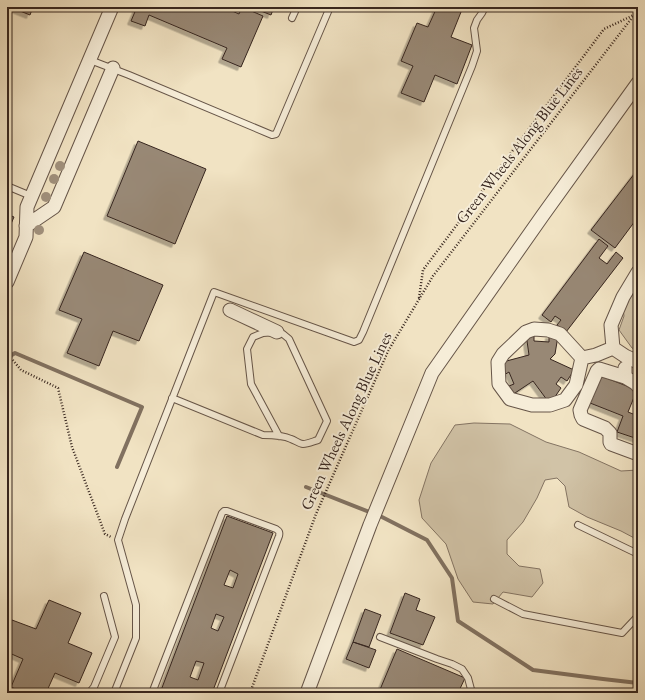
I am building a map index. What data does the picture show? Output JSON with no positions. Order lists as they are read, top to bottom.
{
  "streets": {
    "path": ["Green Wheels Along Blue Lines"]
  }
}
